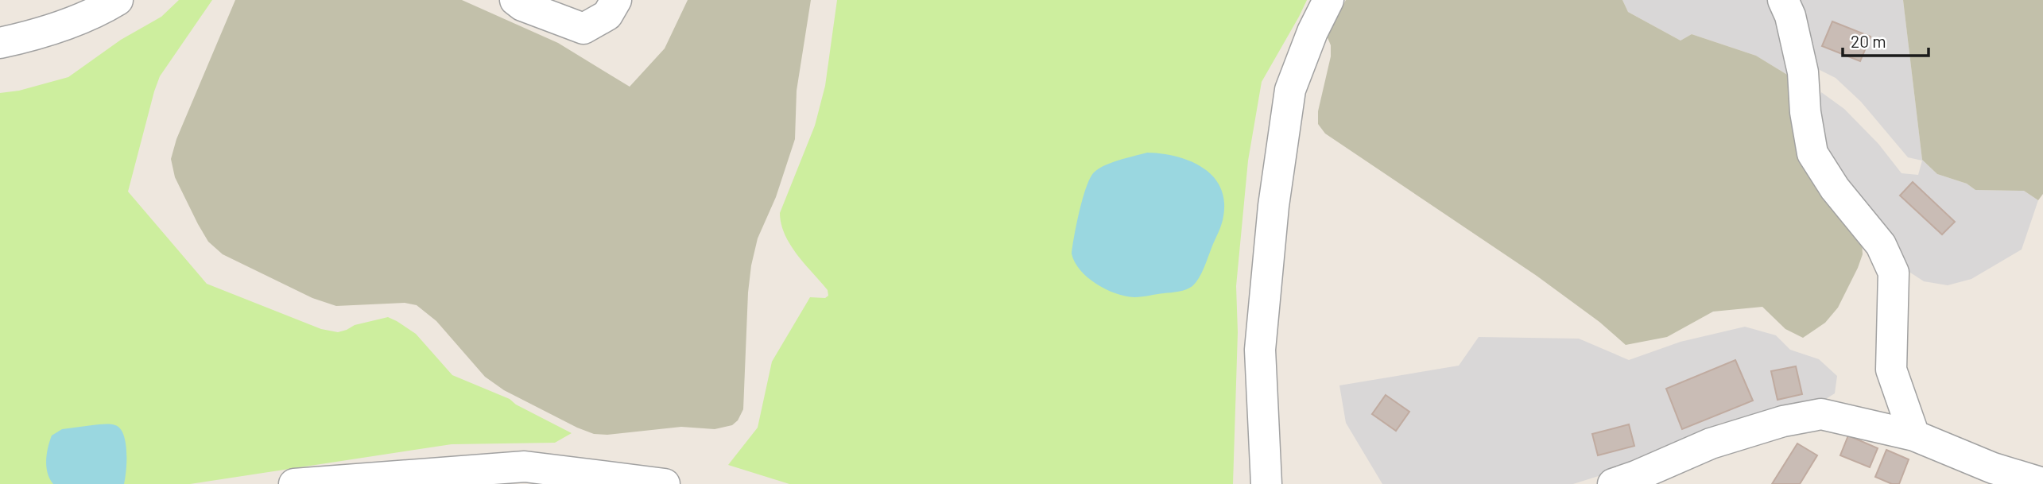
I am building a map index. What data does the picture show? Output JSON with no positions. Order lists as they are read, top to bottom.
{
  "scale_bar": "20 m"
}
